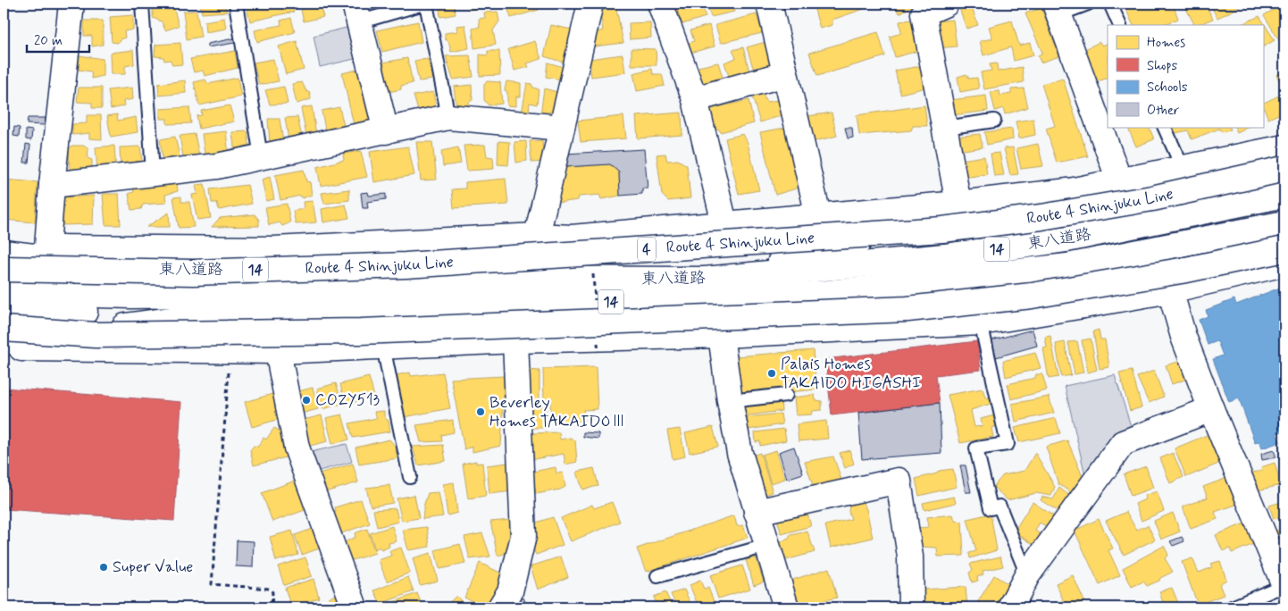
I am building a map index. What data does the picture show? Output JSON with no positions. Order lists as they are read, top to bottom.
{
  "streets": {
    "main road": [
      "Route 4 Shinjuku Line",
      "東八道路",
      "4",
      "14"
    ]
  },
  "crossings": [
    ["東八道路", "14"]
  ],
  "places": [
    "Palais Homes TAKAIDO HIGASHI",
    "COZY513",
    "Beverley Homes TAKAIDOⅢ",
    "Super Value"
  ],
  "legend": [
    "Homes",
    "Shops",
    "Schools",
    "Other"
  ],
  "scale_bar": "20 m"
}
